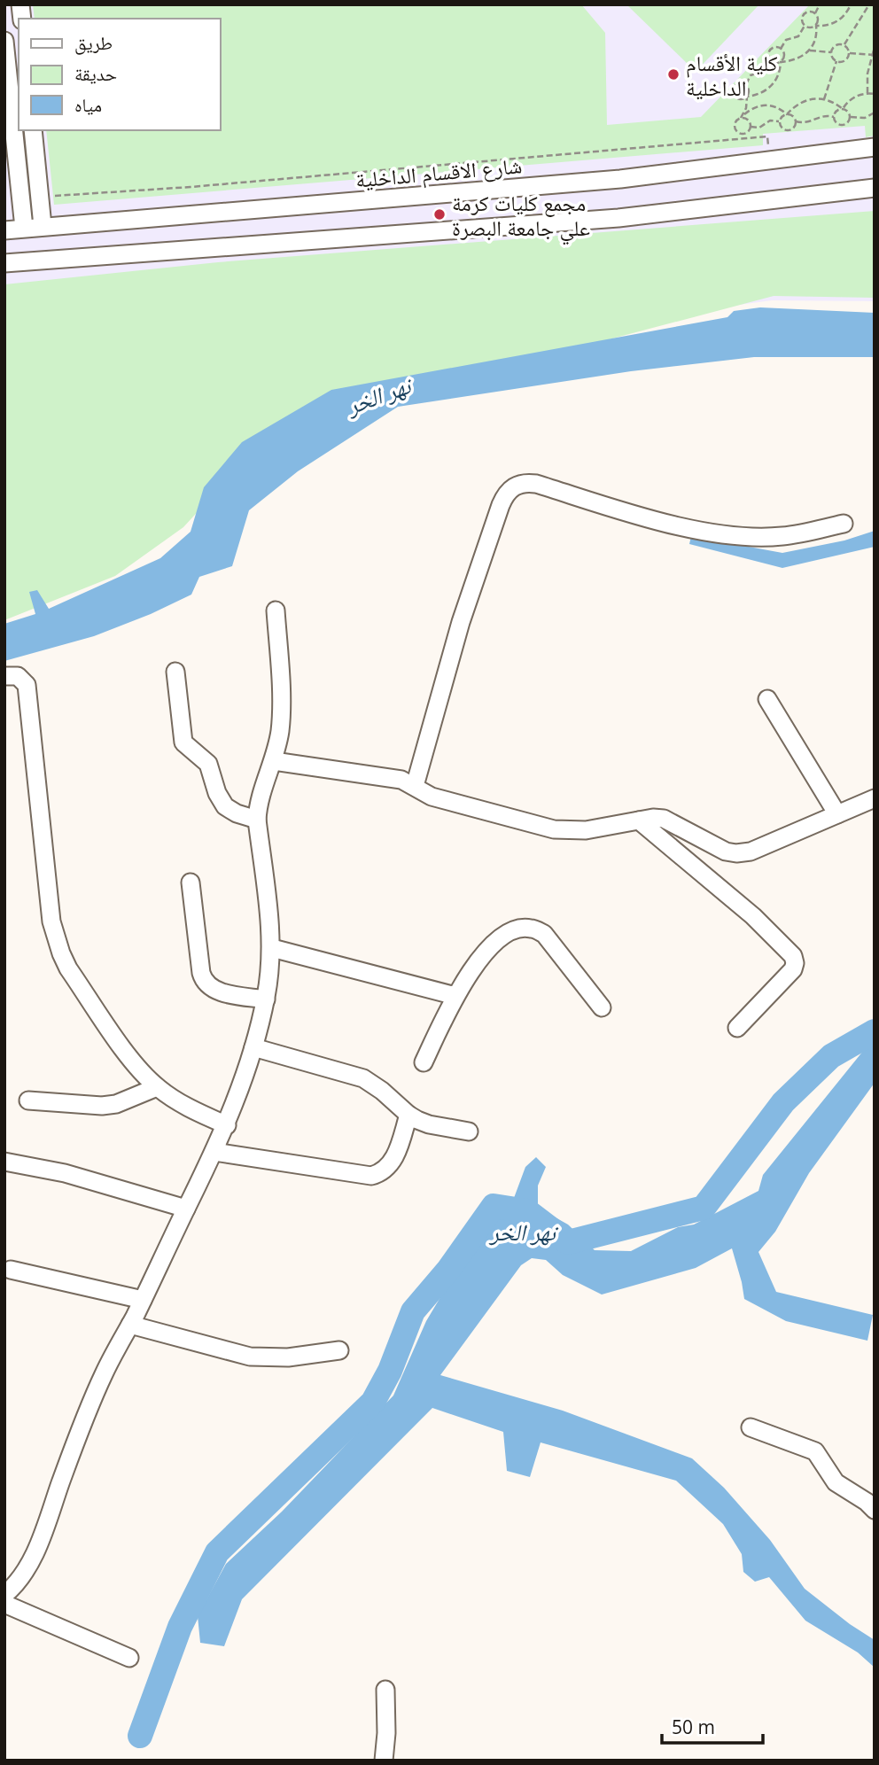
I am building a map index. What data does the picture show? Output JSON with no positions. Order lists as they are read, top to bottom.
{
  "streets": {
    "street": ["شارع الاقسام الداخلية"]
  },
  "water": ["نهر الخر"],
  "places": ["كلية الأقسام الداخلية", "مجمع كليات كرمة علي جامعة البصرة"],
  "legend": ["طريق", "حديقة", "مياه"],
  "scale_bar": "50 m"
}
